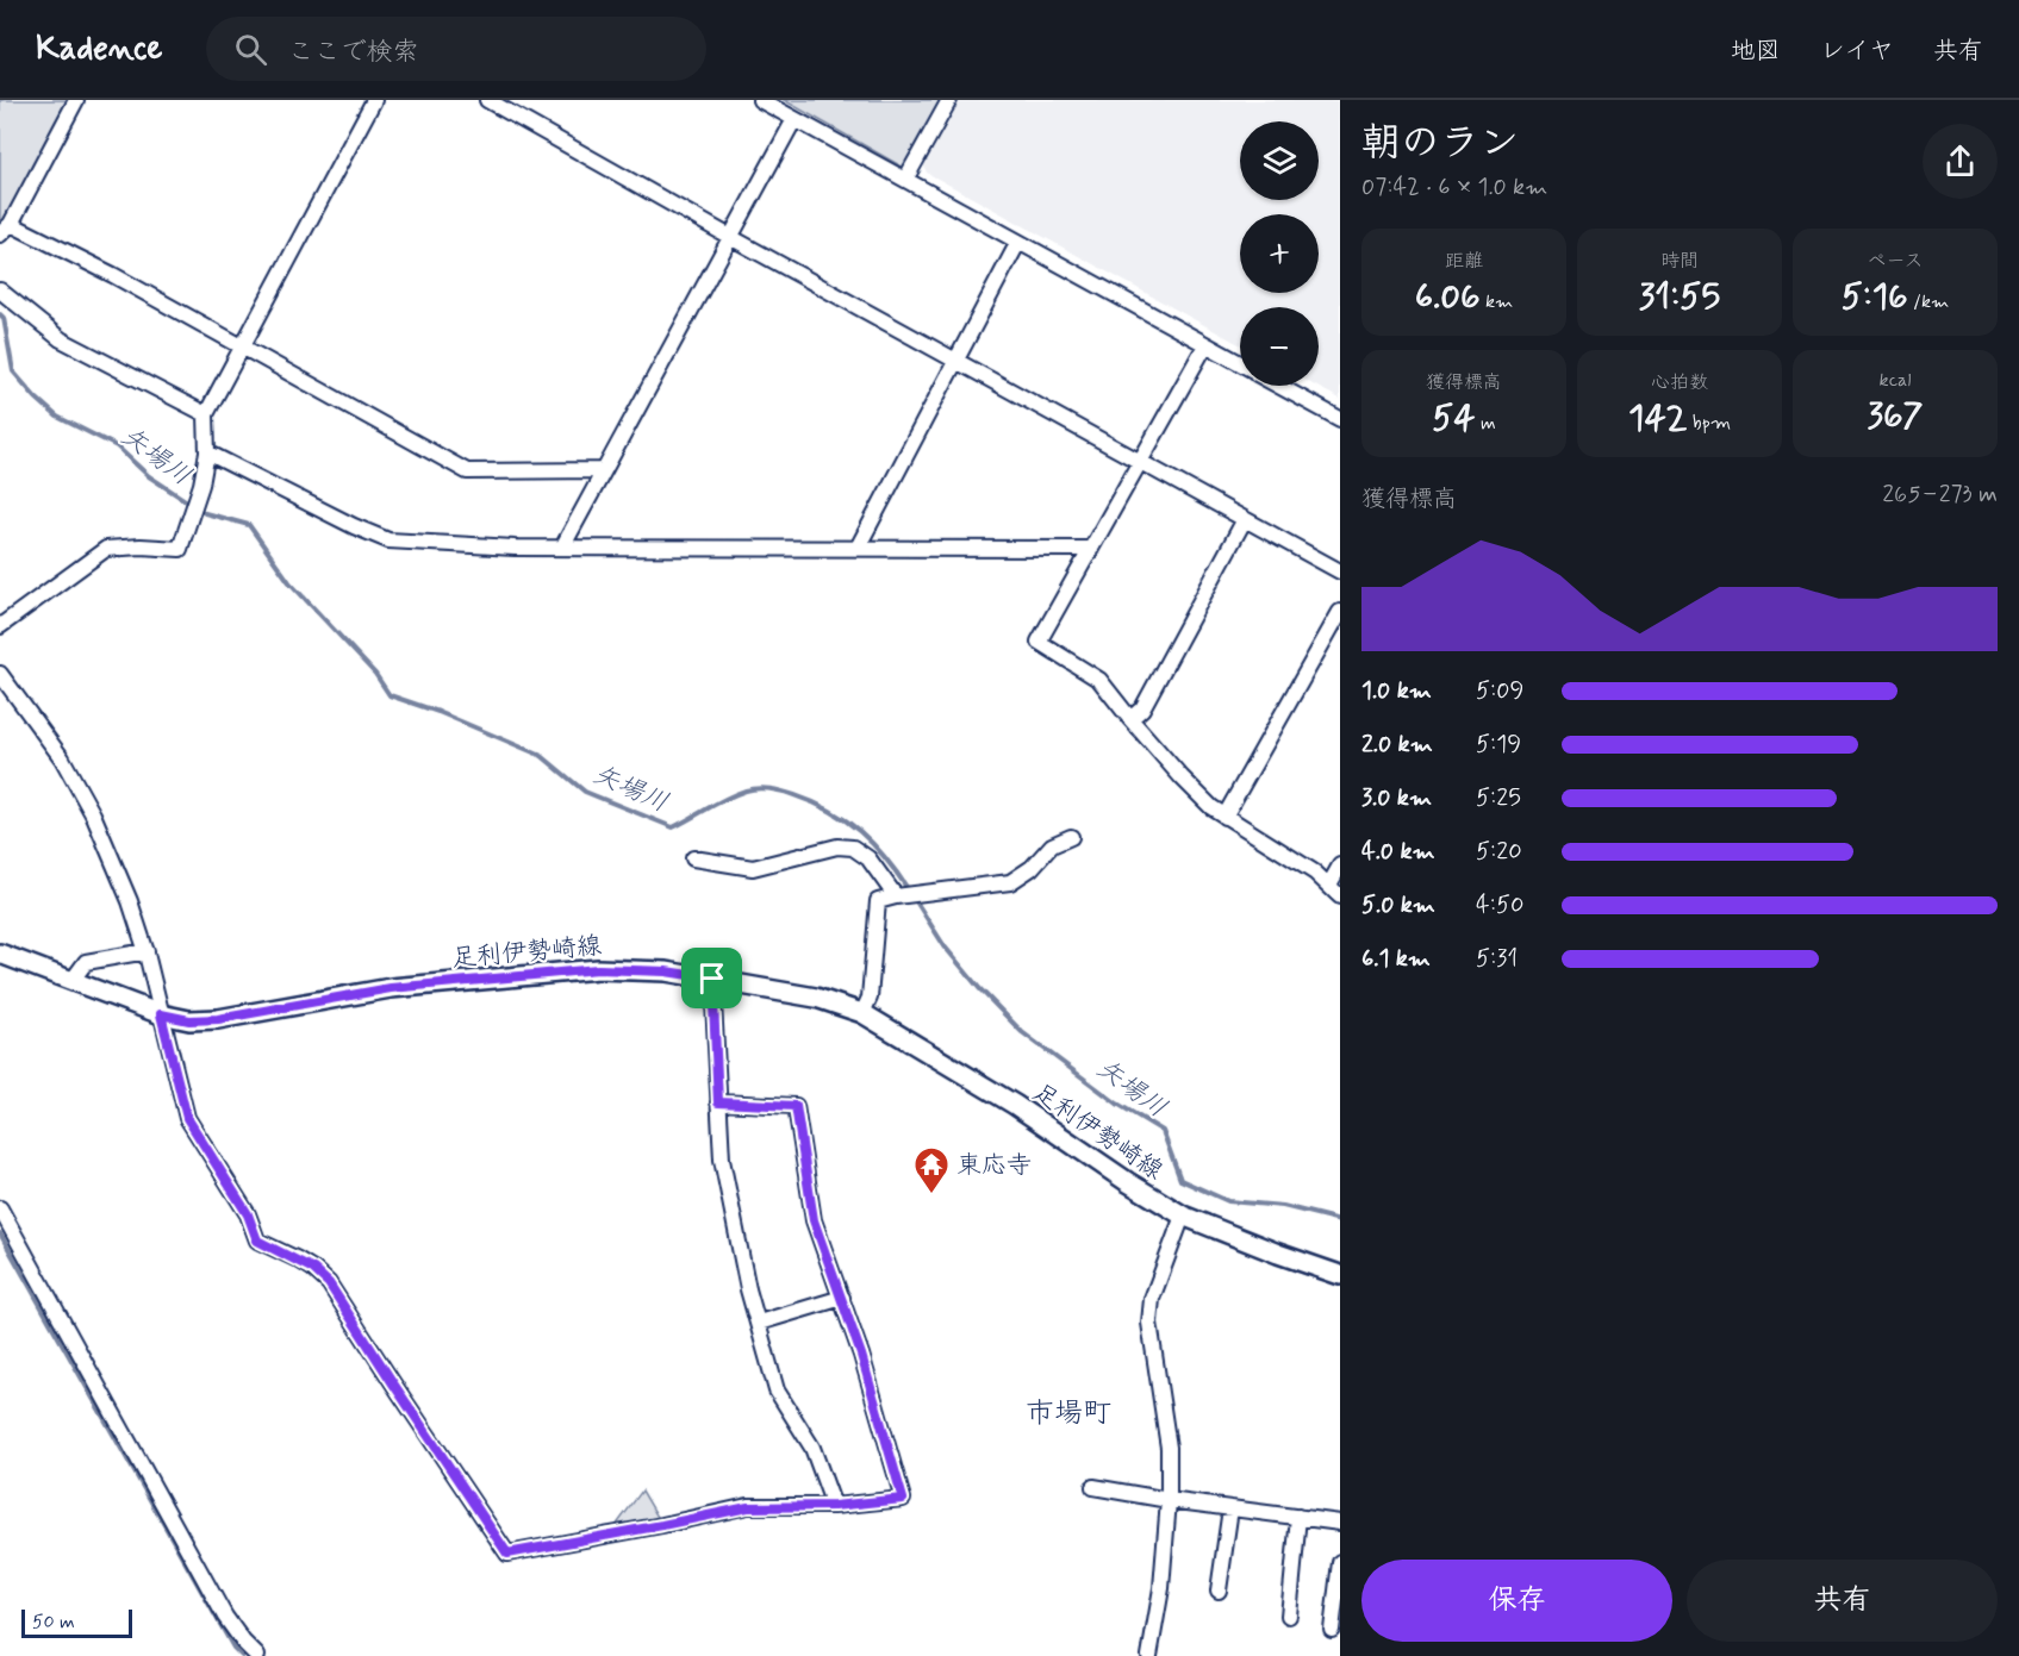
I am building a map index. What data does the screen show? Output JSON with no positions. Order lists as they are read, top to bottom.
{
  "streets": {
    "main road": ["足利伊勢崎線"]
  },
  "districts": ["市場町"],
  "water": ["矢場川"],
  "places": {
    "temple": ["東応寺"]
  },
  "scale_bar": "50 m",
  "page": {
    "header": "Kadence",
    "search": "ここで検索",
    "nav": ["地図", "レイヤ", "共有"],
    "heading": ["朝のラン", "07:42 · 6 × 1.0 km"],
    "map_buttons": ["+", "−"],
    "stats": [
      ["距離", "6.06 km"],
      ["時間", "31:55"],
      ["ペース", "5:16 /km"],
      ["獲得標高", "54 m"],
      ["心拍数", "142 bpm"],
      ["kcal", "367"]
    ],
    "chart": ["獲得標高", "265–273 m"],
    "list": [
      {
        "name": "1.0 km",
        "note": "5:09"
      },
      {
        "name": "2.0 km",
        "note": "5:19"
      },
      {
        "name": "3.0 km",
        "note": "5:25"
      },
      {
        "name": "4.0 km",
        "note": "5:20"
      },
      {
        "name": "5.0 km",
        "note": "4:50"
      },
      {
        "name": "6.1 km",
        "note": "5:31"
      }
    ],
    "buttons": ["保存", "共有"],
    "scale": "50 m"
  }
}
